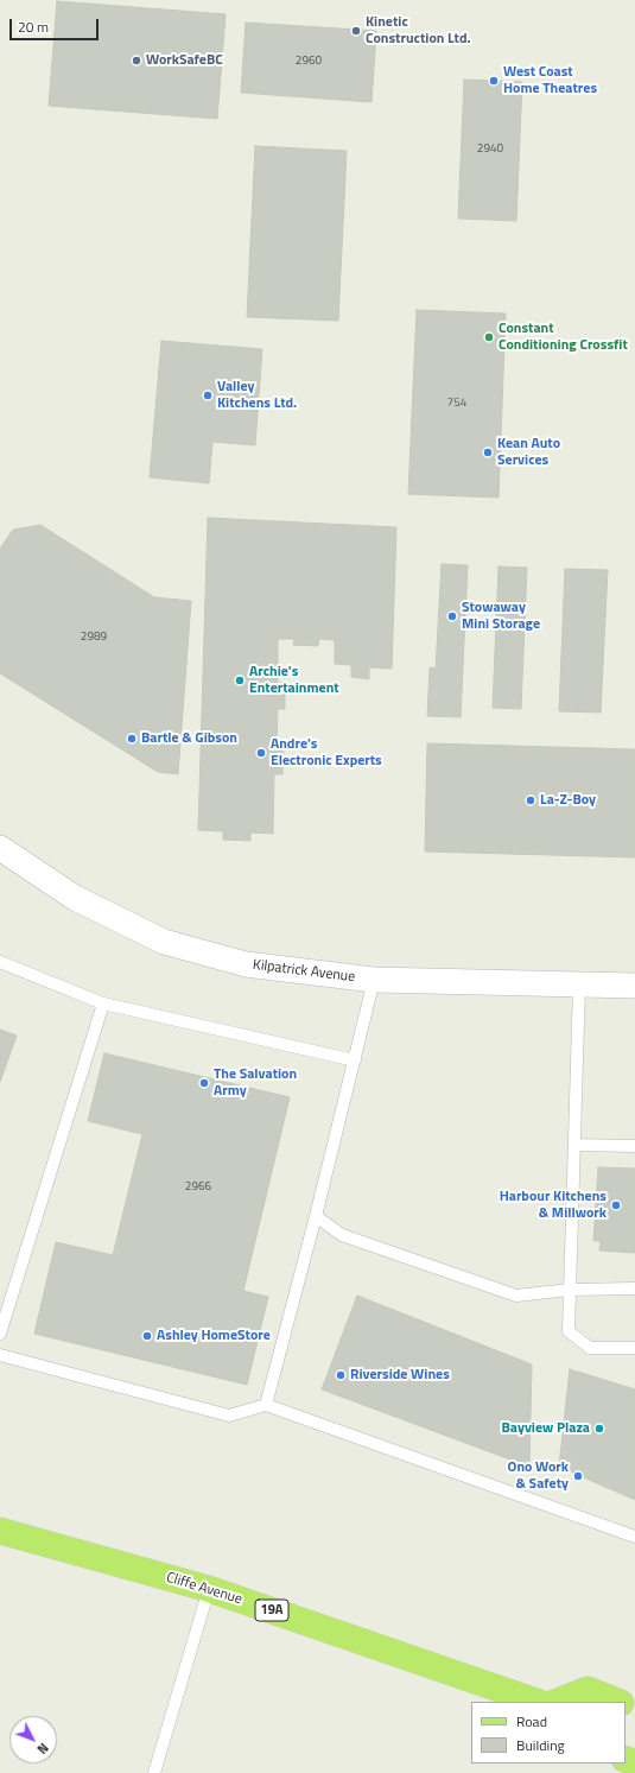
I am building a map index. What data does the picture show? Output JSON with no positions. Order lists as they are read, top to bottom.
{
  "streets": {
    "main road": ["Cliffe Avenue", "19A"],
    "street": ["Kilpatrick Avenue"]
  },
  "places": [
    "Kinetic Construction Ltd.",
    "WorkSafeBC",
    "West Coast Home Theatres",
    "Constant Conditioning Crossfit",
    "Valley Kitchens Ltd.",
    "Kean Auto Services",
    "Stowaway Mini Storage",
    "Archie's Entertainment",
    "Bartle & Gibson",
    "Andre's Electronic Experts",
    "La-Z-Boy",
    "The Salvation Army",
    "Harbour Kitchens & Millwork",
    "Ashley HomeStore",
    "Riverside Wines",
    "Bayview Plaza",
    "Ono Work & Safety"
  ],
  "house_numbers": [
    "2960",
    "2940",
    "754",
    "2989",
    "2966"
  ],
  "legend": ["Road", "Building"],
  "scale_bar": "20 m",
  "north": "bottom right"
}
